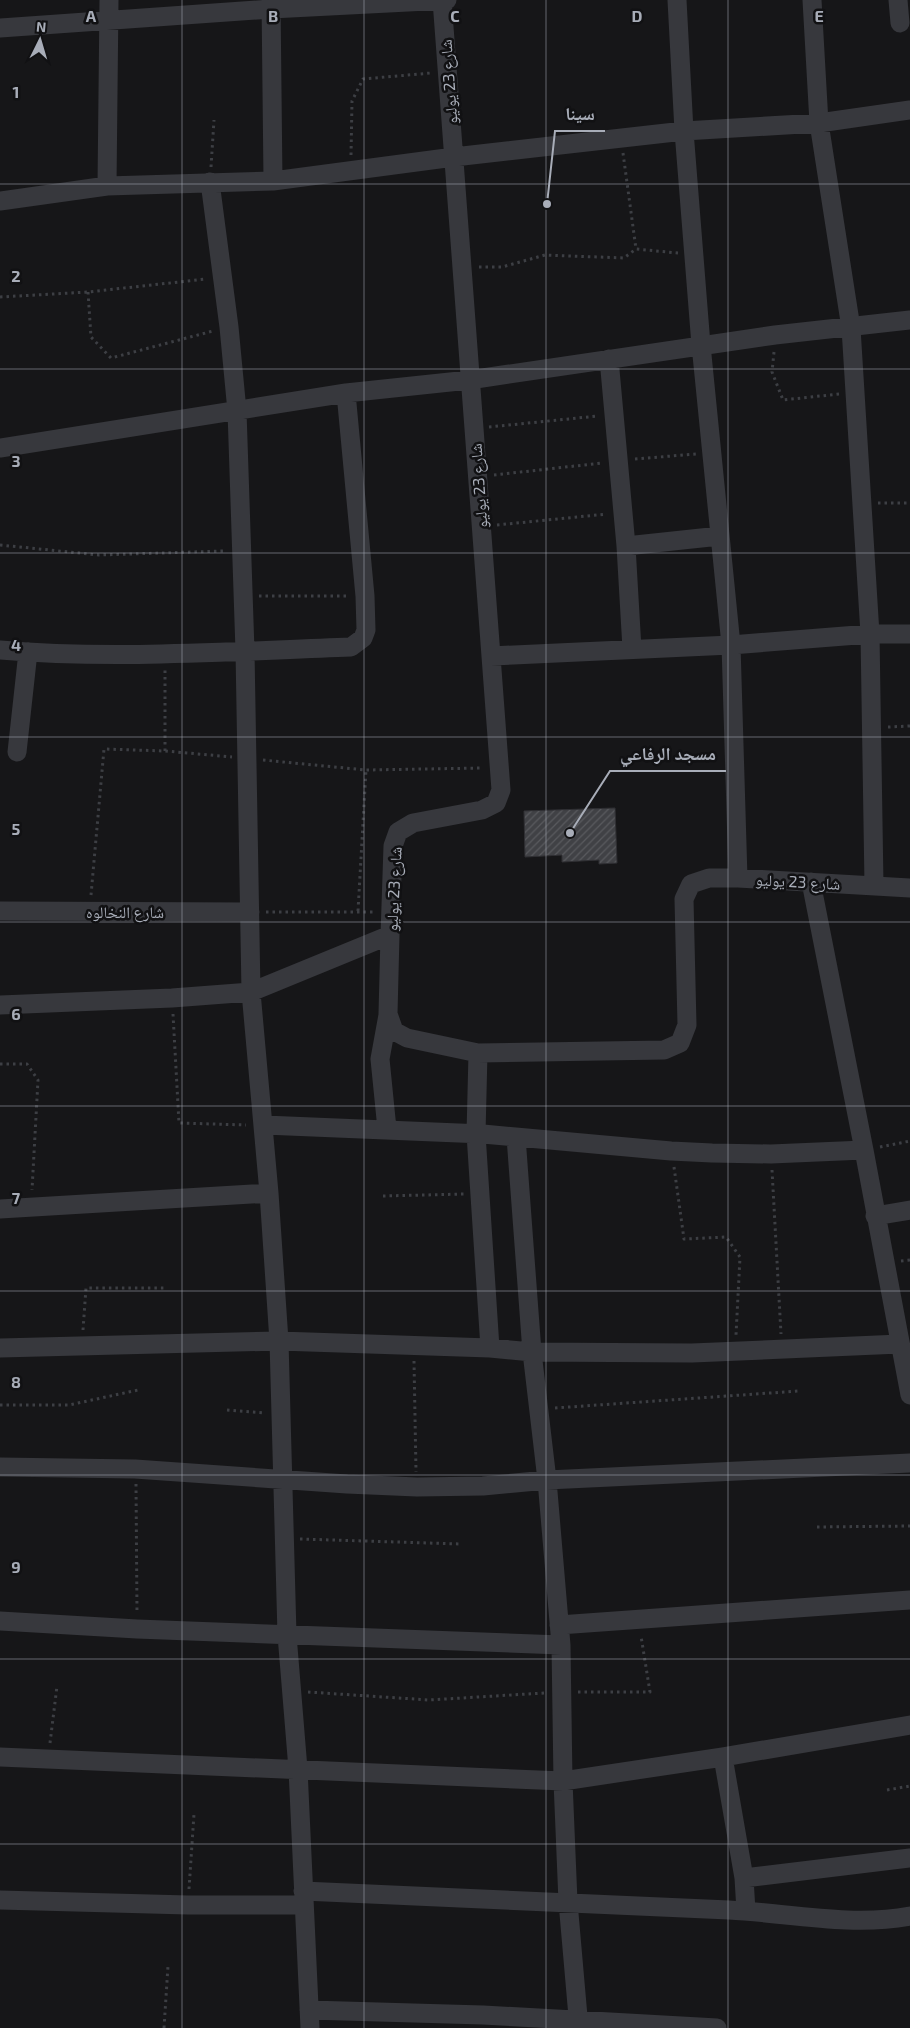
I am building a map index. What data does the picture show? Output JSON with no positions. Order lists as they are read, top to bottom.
{
  "streets": {
    "street": ["شارع 23 يوليو", "شارع النخالوه"]
  },
  "places": ["سينا", "مسجد الرفاعي"],
  "north": "top",
  "grid": {
    "columns": [
      "A",
      "B",
      "C",
      "D",
      "E"
    ],
    "rows": [
      "1",
      "2",
      "3",
      "4",
      "5",
      "6",
      "7",
      "8",
      "9"
    ]
  }
}
